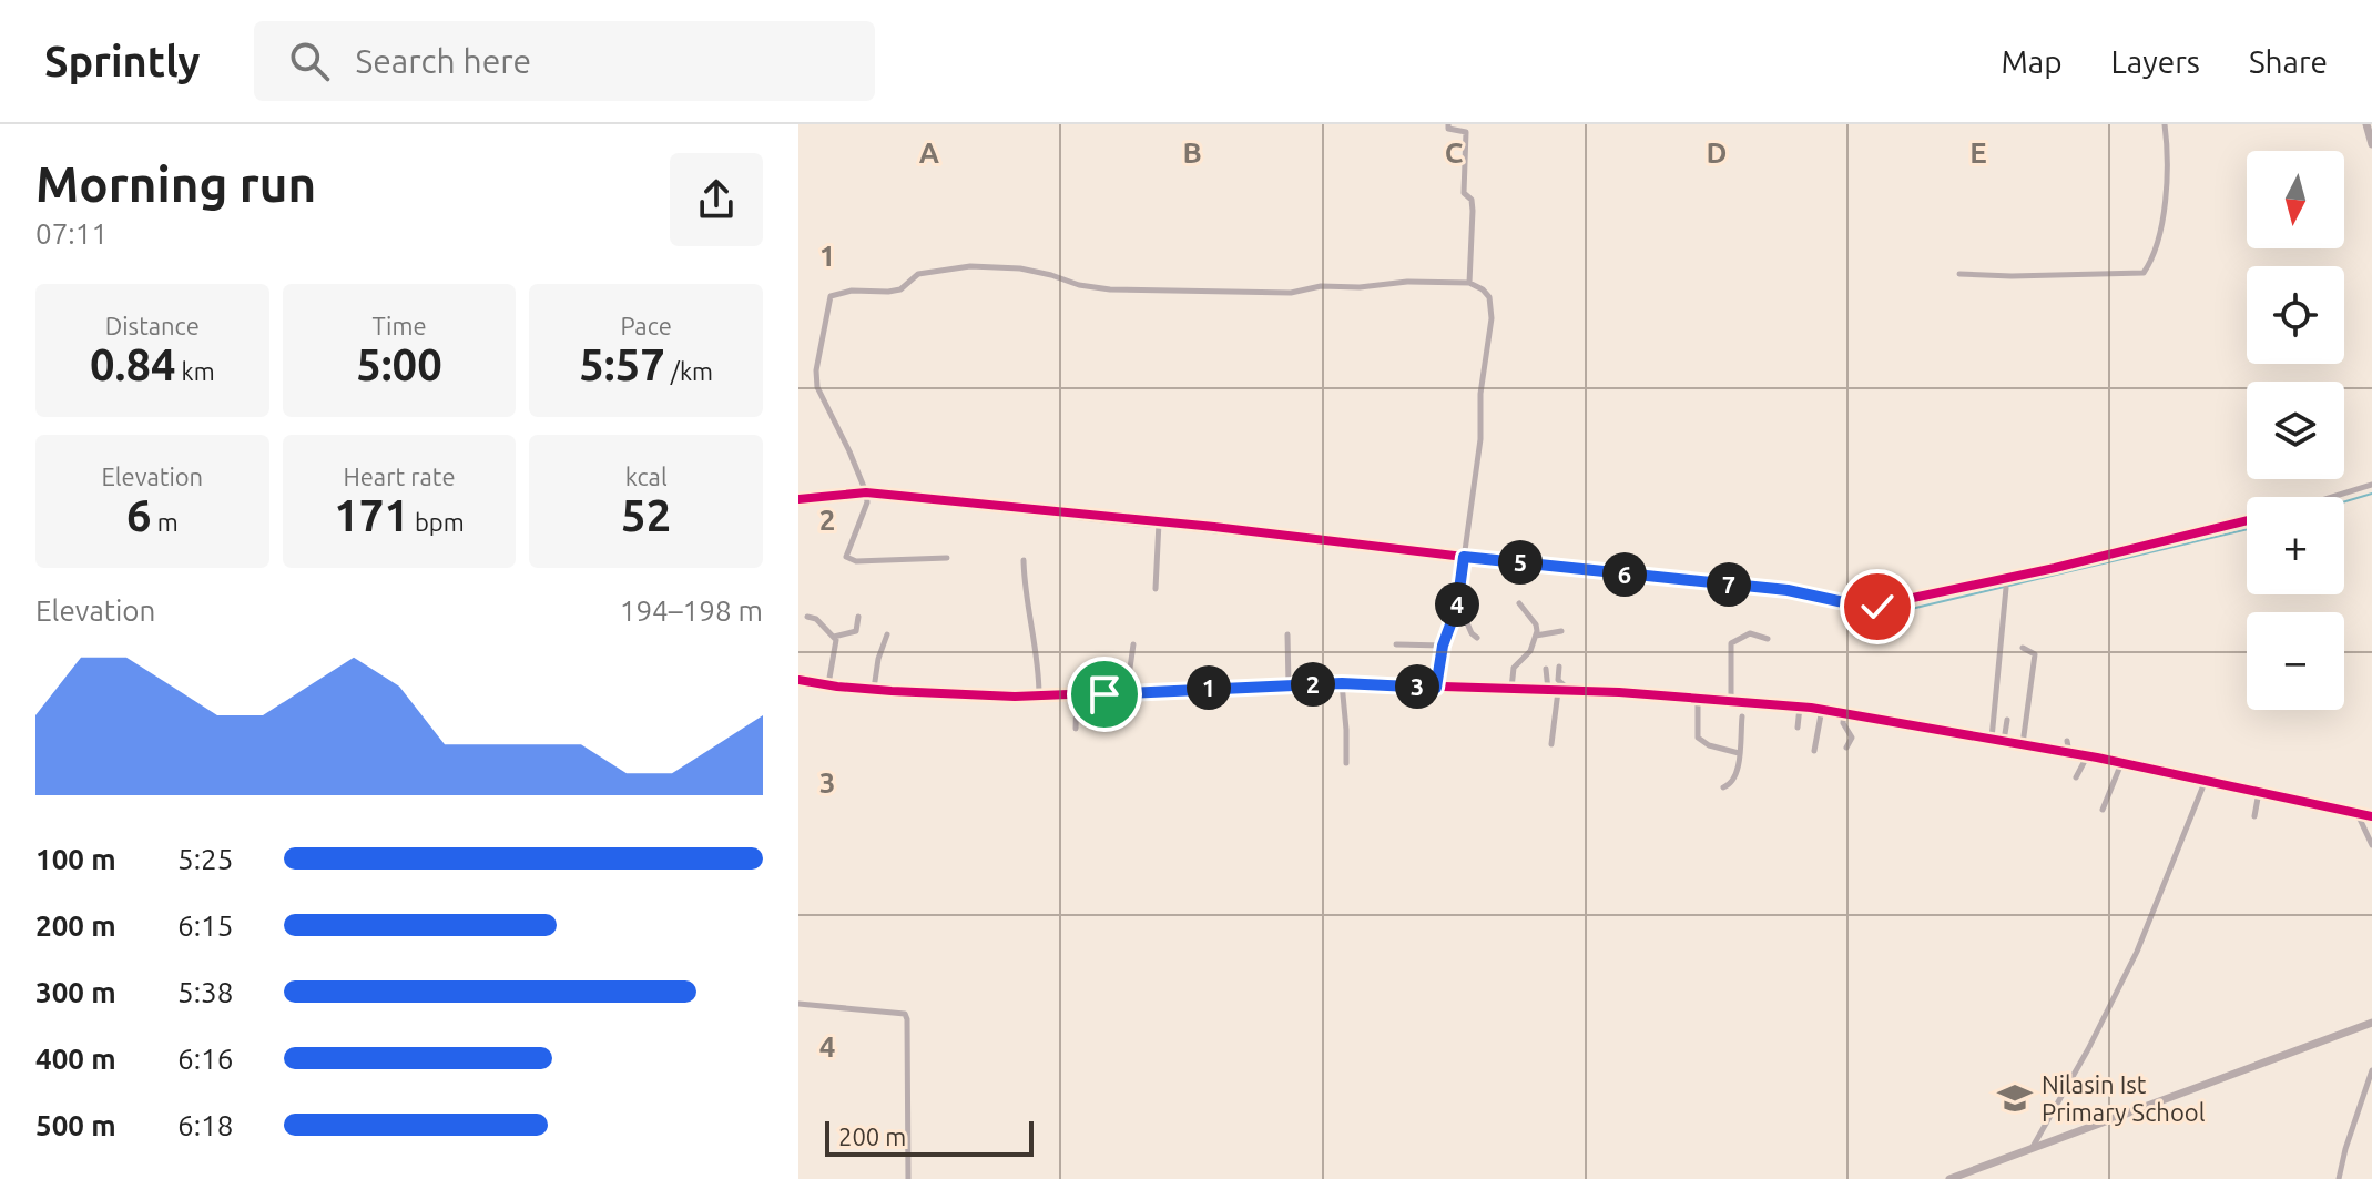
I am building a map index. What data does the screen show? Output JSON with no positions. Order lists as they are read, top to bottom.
{
  "places": {
    "school or university": ["Nilasin Ist Primary School"]
  },
  "scale_bar": "200 m",
  "north": "bottom",
  "page": {
    "header": "Sprintly",
    "search": "Search here",
    "nav": ["Map", "Layers", "Share"],
    "heading": ["Morning run", "07:11"],
    "map_buttons": ["+", "−"],
    "stats": [
      ["Distance", "0.84 km"],
      ["Time", "5:00"],
      ["Pace", "5:57 /km"],
      ["Elevation", "6 m"],
      ["Heart rate", "171 bpm"],
      ["kcal", "52"]
    ],
    "pins": [
      "5",
      "6",
      "7",
      "4",
      "2",
      "3",
      "1"
    ],
    "chart": ["Elevation", "194–198 m"],
    "list": [
      {
        "name": "100 m",
        "note": "5:25"
      },
      {
        "name": "200 m",
        "note": "6:15"
      },
      {
        "name": "300 m",
        "note": "5:38"
      },
      {
        "name": "400 m",
        "note": "6:16"
      },
      {
        "name": "500 m",
        "note": "6:18"
      }
    ],
    "scale": "200 m"
  },
  "grid": {
    "columns": [
      "A",
      "B",
      "C",
      "D",
      "E"
    ],
    "rows": [
      "1",
      "2",
      "3",
      "4"
    ]
  }
}
